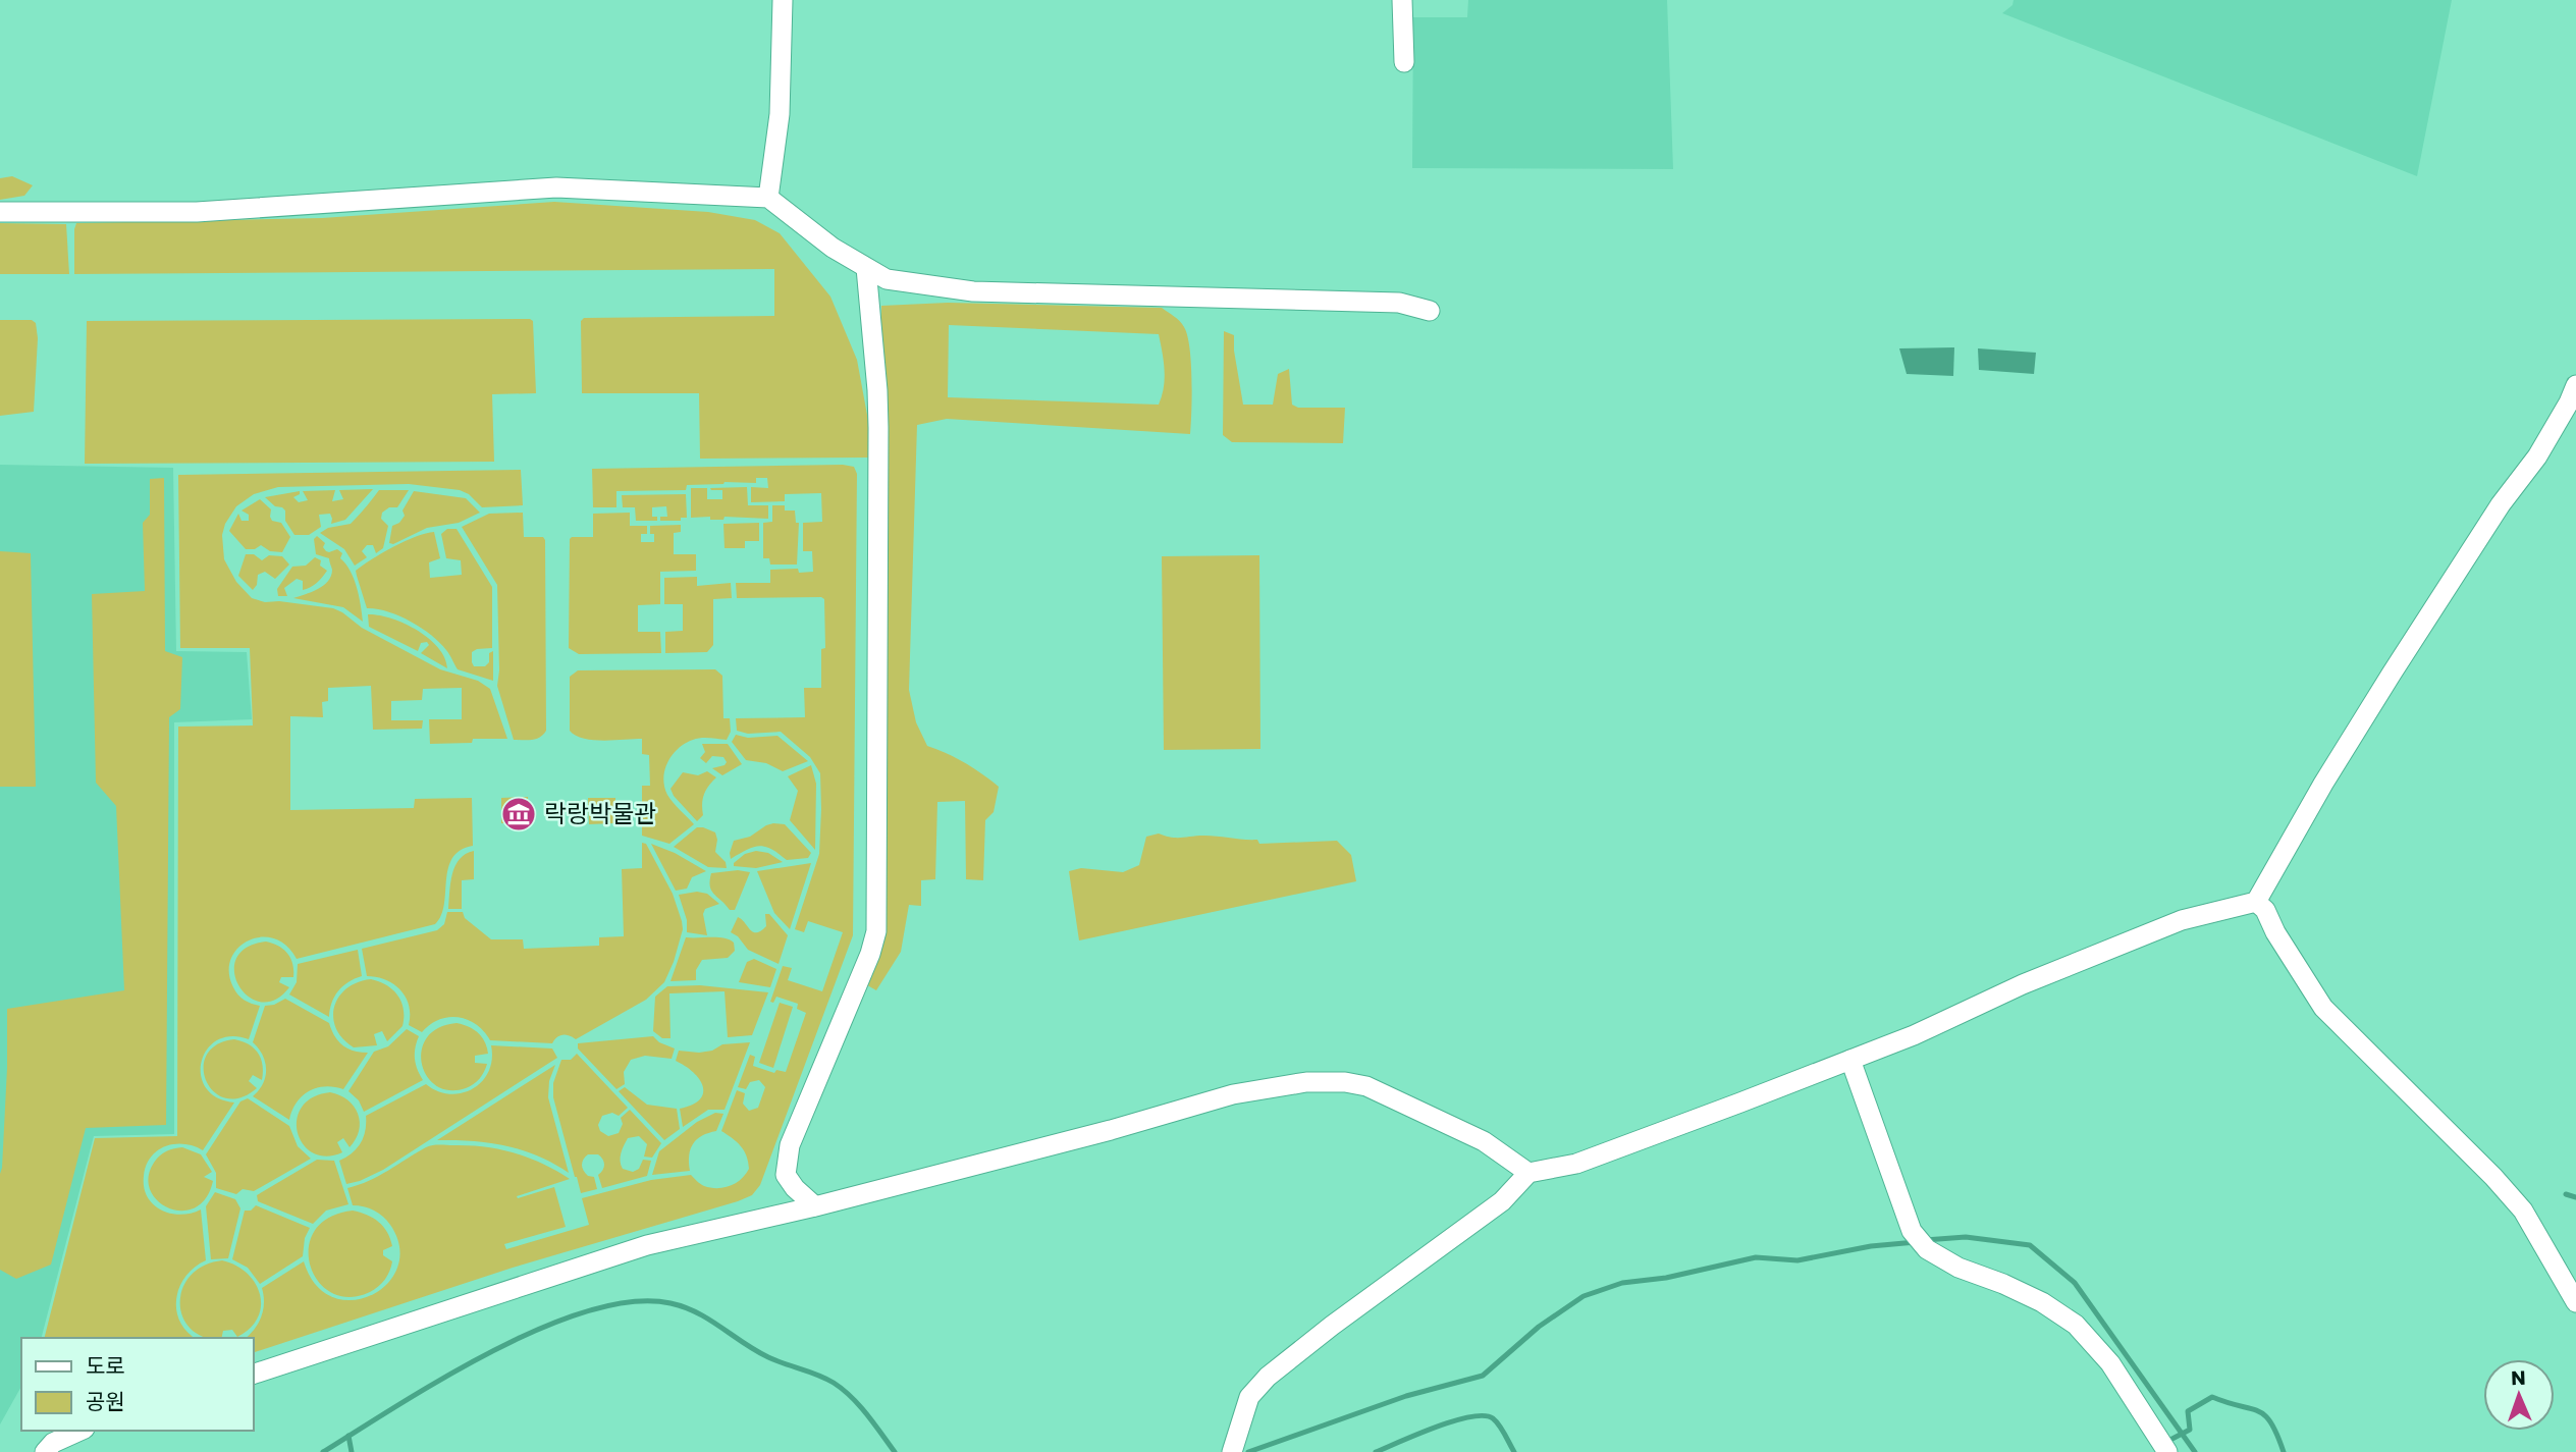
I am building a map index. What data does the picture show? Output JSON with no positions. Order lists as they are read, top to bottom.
{
  "places": {
    "museum": ["락랑박물관"]
  },
  "legend": ["도로", "공원"],
  "north": "top"
}
